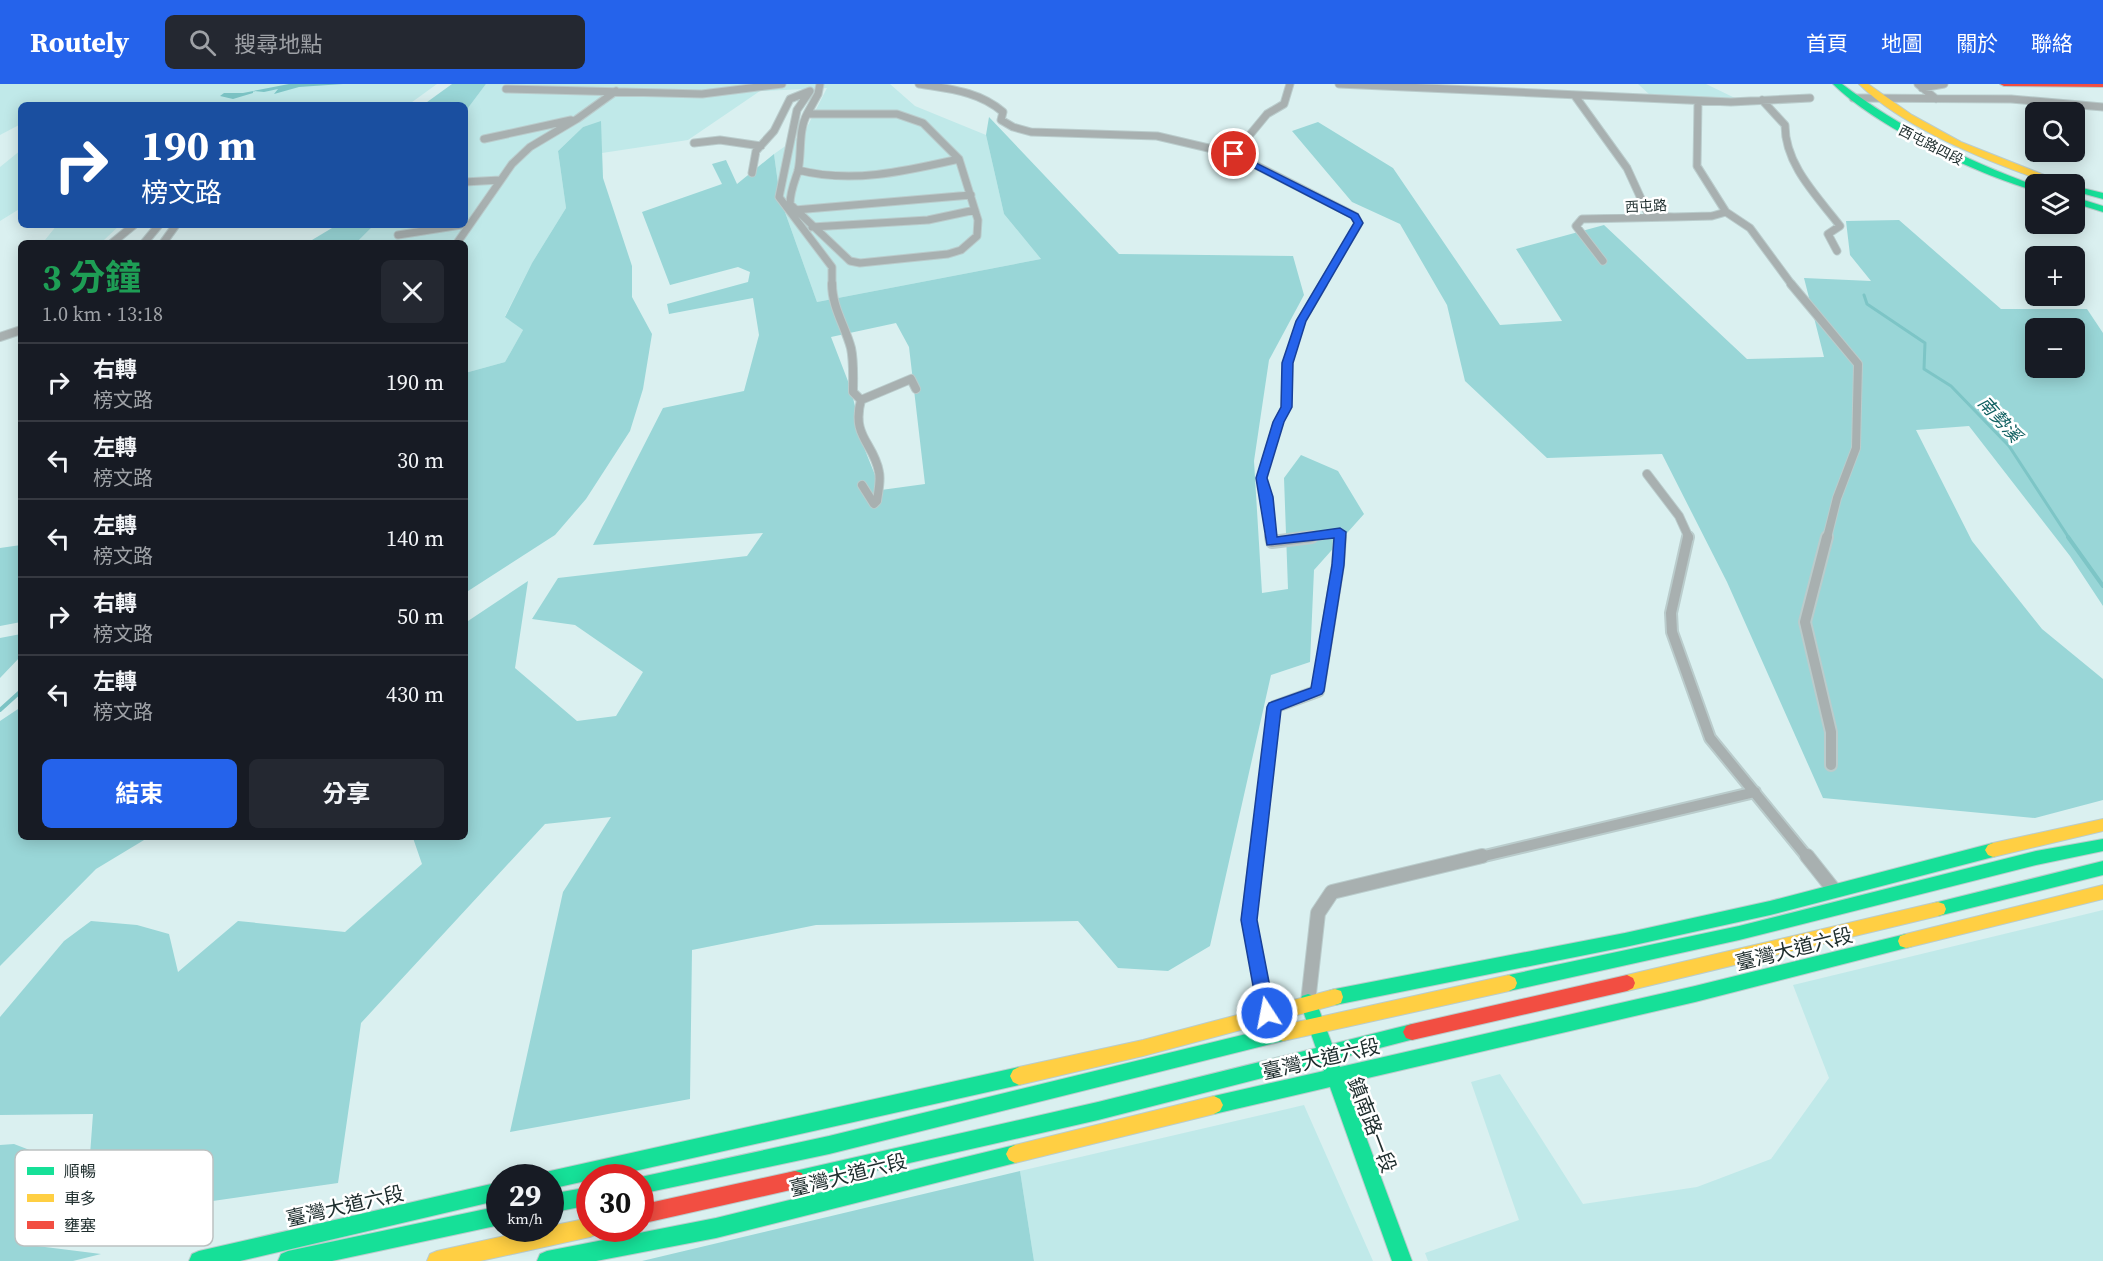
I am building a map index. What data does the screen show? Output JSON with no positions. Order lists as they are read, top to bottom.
{
  "streets": {
    "main road": ["西屯路四段", "臺灣大道六段", "鎮南路一段"],
    "street": ["西屯路"]
  },
  "crossings": [
    ["臺灣大道六段", "鎮南路一段"]
  ],
  "water": ["南勢溪"],
  "legend": ["順暢", "車多", "壅塞"],
  "page": {
    "header": "Routely",
    "search": "搜尋地點",
    "nav": [
      "首頁",
      "地圖",
      "關於",
      "聯絡"
    ],
    "map_buttons": ["+", "−"],
    "turn": ["190 m", "榜文路"],
    "heading": ["3 分鐘", "1.0 km · 13:18"],
    "list": [
      {
        "name": "右轉",
        "note": "榜文路",
        "value": "190 m"
      },
      {
        "name": "左轉",
        "note": "榜文路",
        "value": "30 m"
      },
      {
        "name": "左轉",
        "note": "榜文路",
        "value": "140 m"
      },
      {
        "name": "右轉",
        "note": "榜文路",
        "value": "50 m"
      },
      {
        "name": "左轉",
        "note": "榜文路",
        "value": "430 m"
      }
    ],
    "buttons": ["結束", "分享"],
    "speed": "29 km/h",
    "limit": "30"
  }
}
